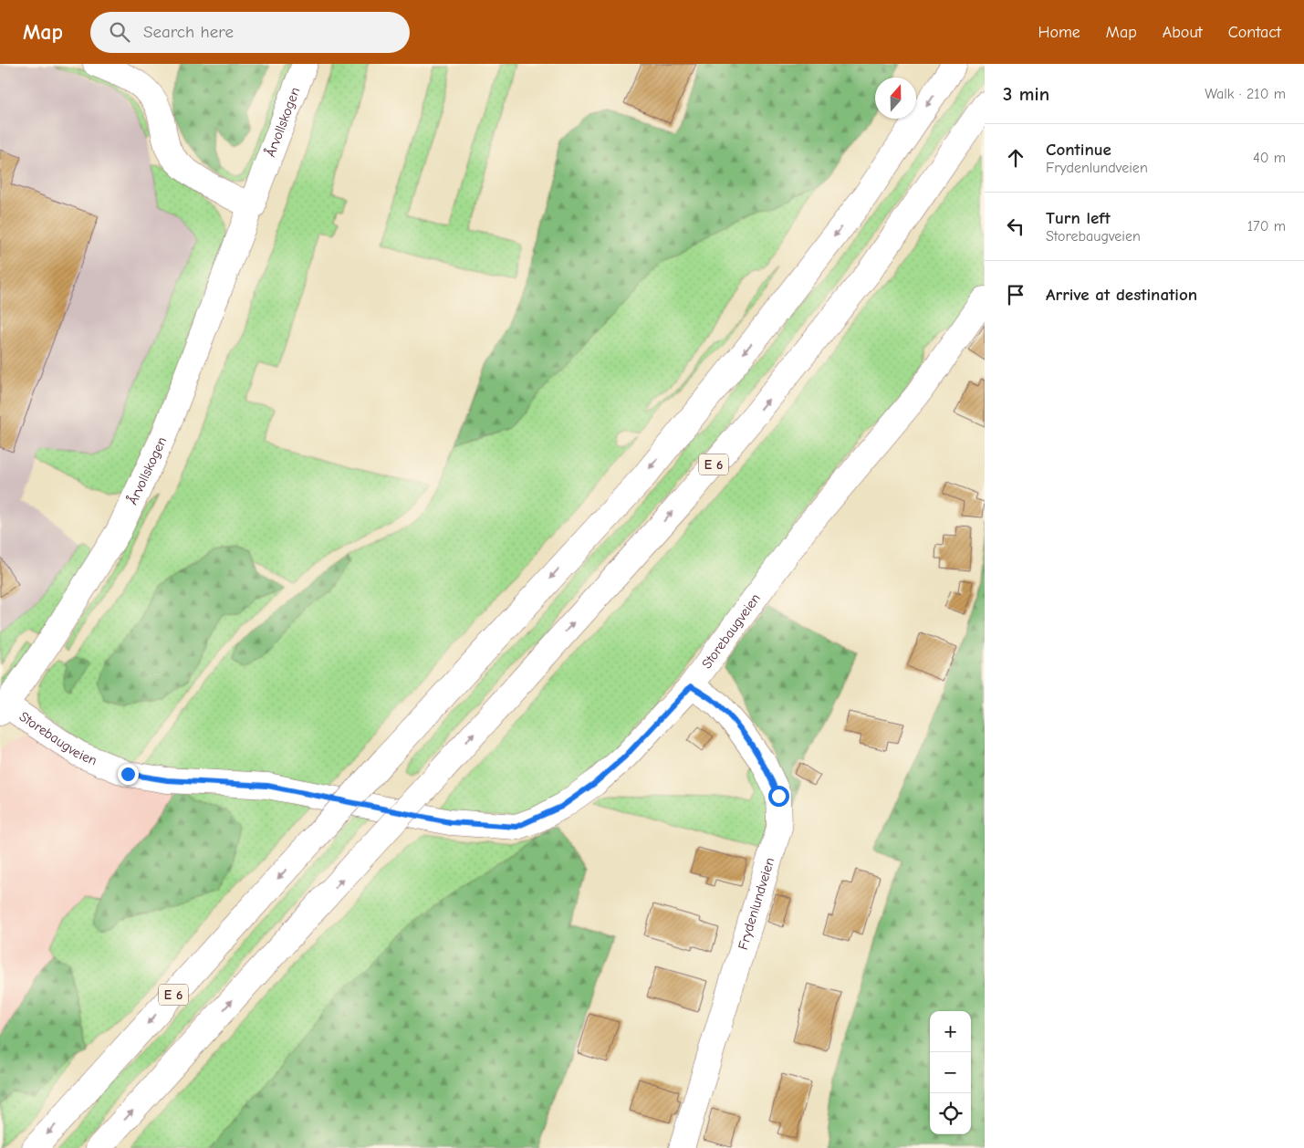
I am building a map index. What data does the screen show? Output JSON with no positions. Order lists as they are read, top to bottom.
{
  "streets": {
    "main road": [
      "Årvollskogen",
      "E 6",
      "Storebaugveien",
      "Frydenlundveien"
    ]
  },
  "crossings": [
    ["Årvollskogen", "Storebaugveien"],
    ["Storebaugveien", "Frydenlundveien"]
  ],
  "north": "top",
  "page": {
    "header": "Map",
    "search": "Search here",
    "nav": [
      "Home",
      "Map",
      "About",
      "Contact"
    ],
    "heading": ["3 min", "Walk · 210 m"],
    "list": [
      ["Continue", "Frydenlundveien", "40 m"],
      ["Turn left", "Storebaugveien", "170 m"],
      "Arrive at destination"
    ],
    "map_buttons": ["+", "−"]
  }
}
